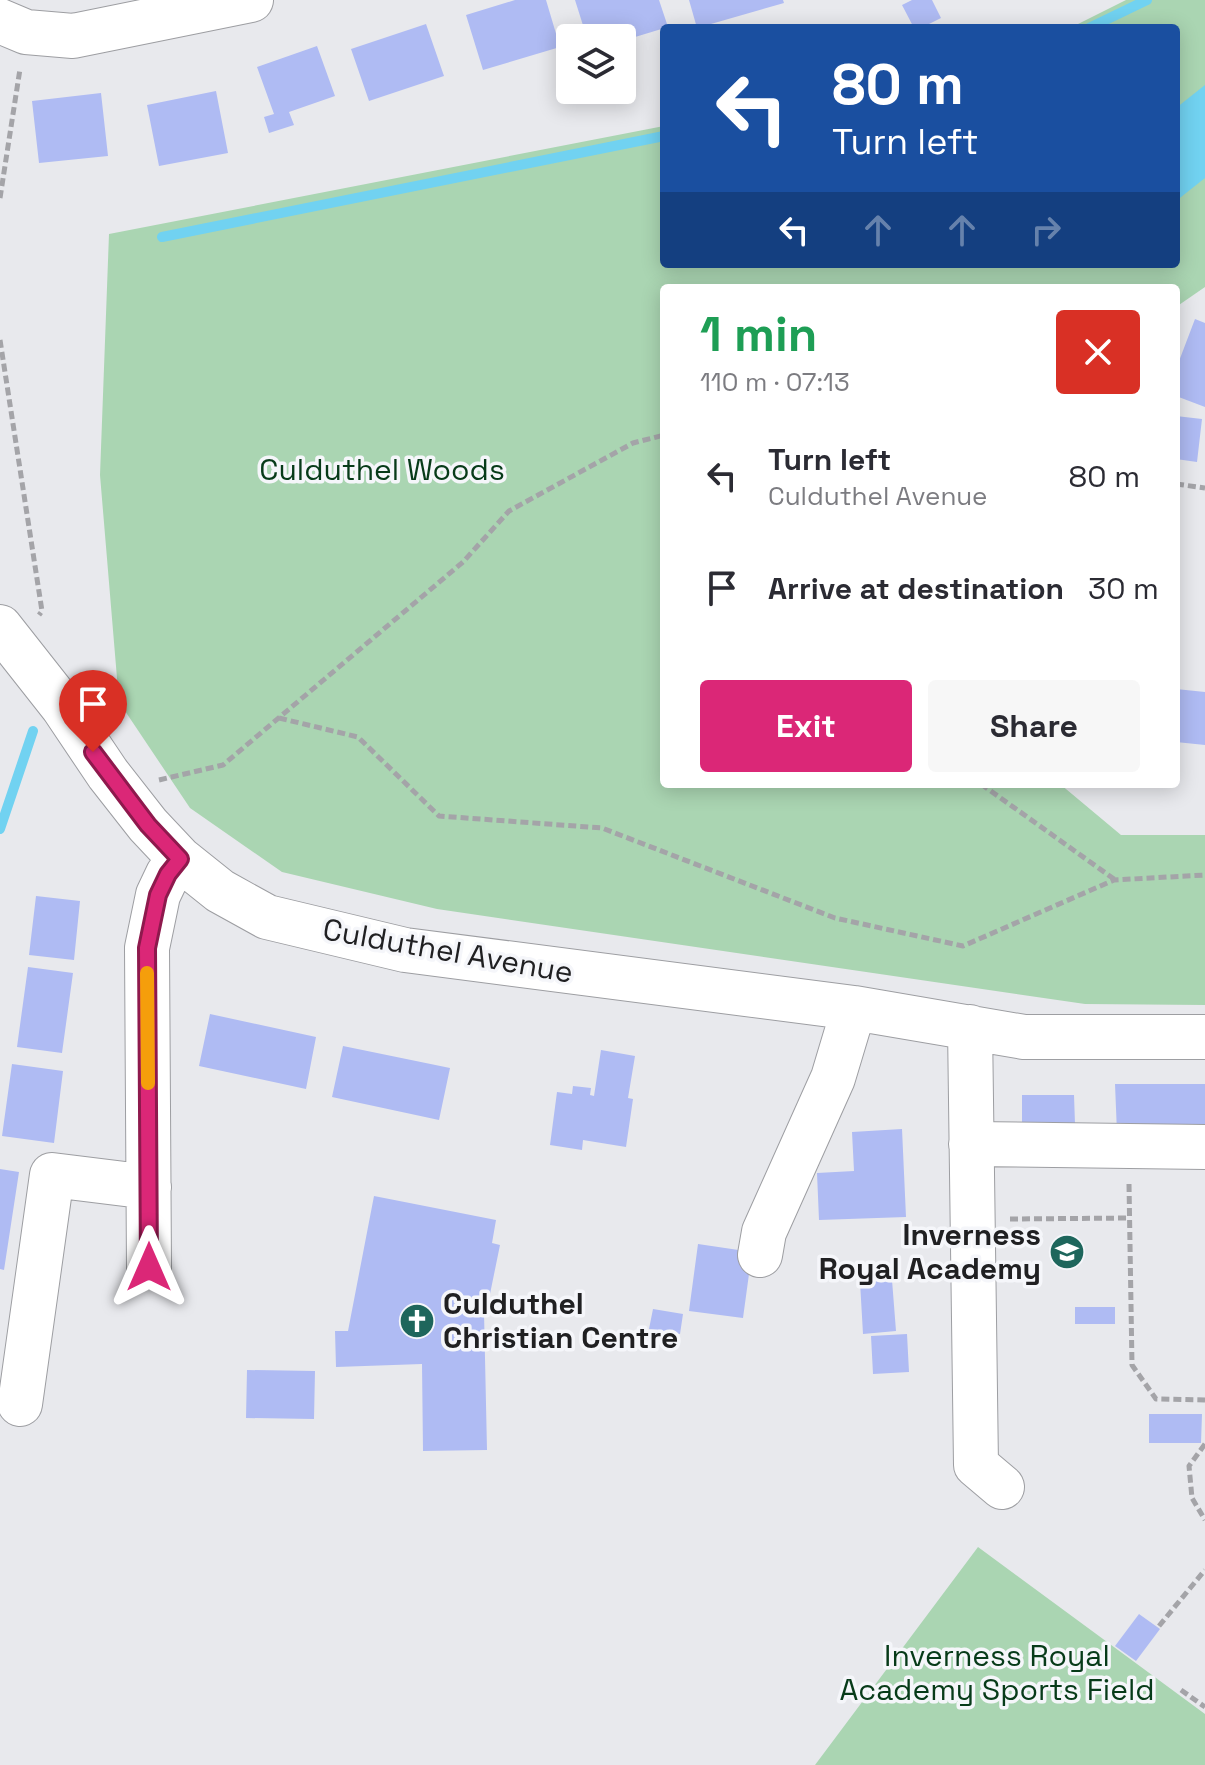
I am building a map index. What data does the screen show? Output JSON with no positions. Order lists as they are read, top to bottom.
{
  "streets": {
    "street": ["Culduthel Avenue"]
  },
  "parks": ["Culduthel Woods", "Inverness Royal Academy Sports Field"],
  "places": {
    "school or university": ["Inverness Royal Academy"],
    "church": ["Culduthel Christian Centre"]
  },
  "page": {
    "turn": ["80 m", "Turn left"],
    "heading": ["1 min", "110 m · 07:13"],
    "list": [
      {
        "name": "Turn left",
        "note": "Culduthel Avenue",
        "value": "80 m"
      },
      {
        "name": "Arrive at destination",
        "value": "30 m"
      }
    ],
    "buttons": ["Exit", "Share"]
  }
}
